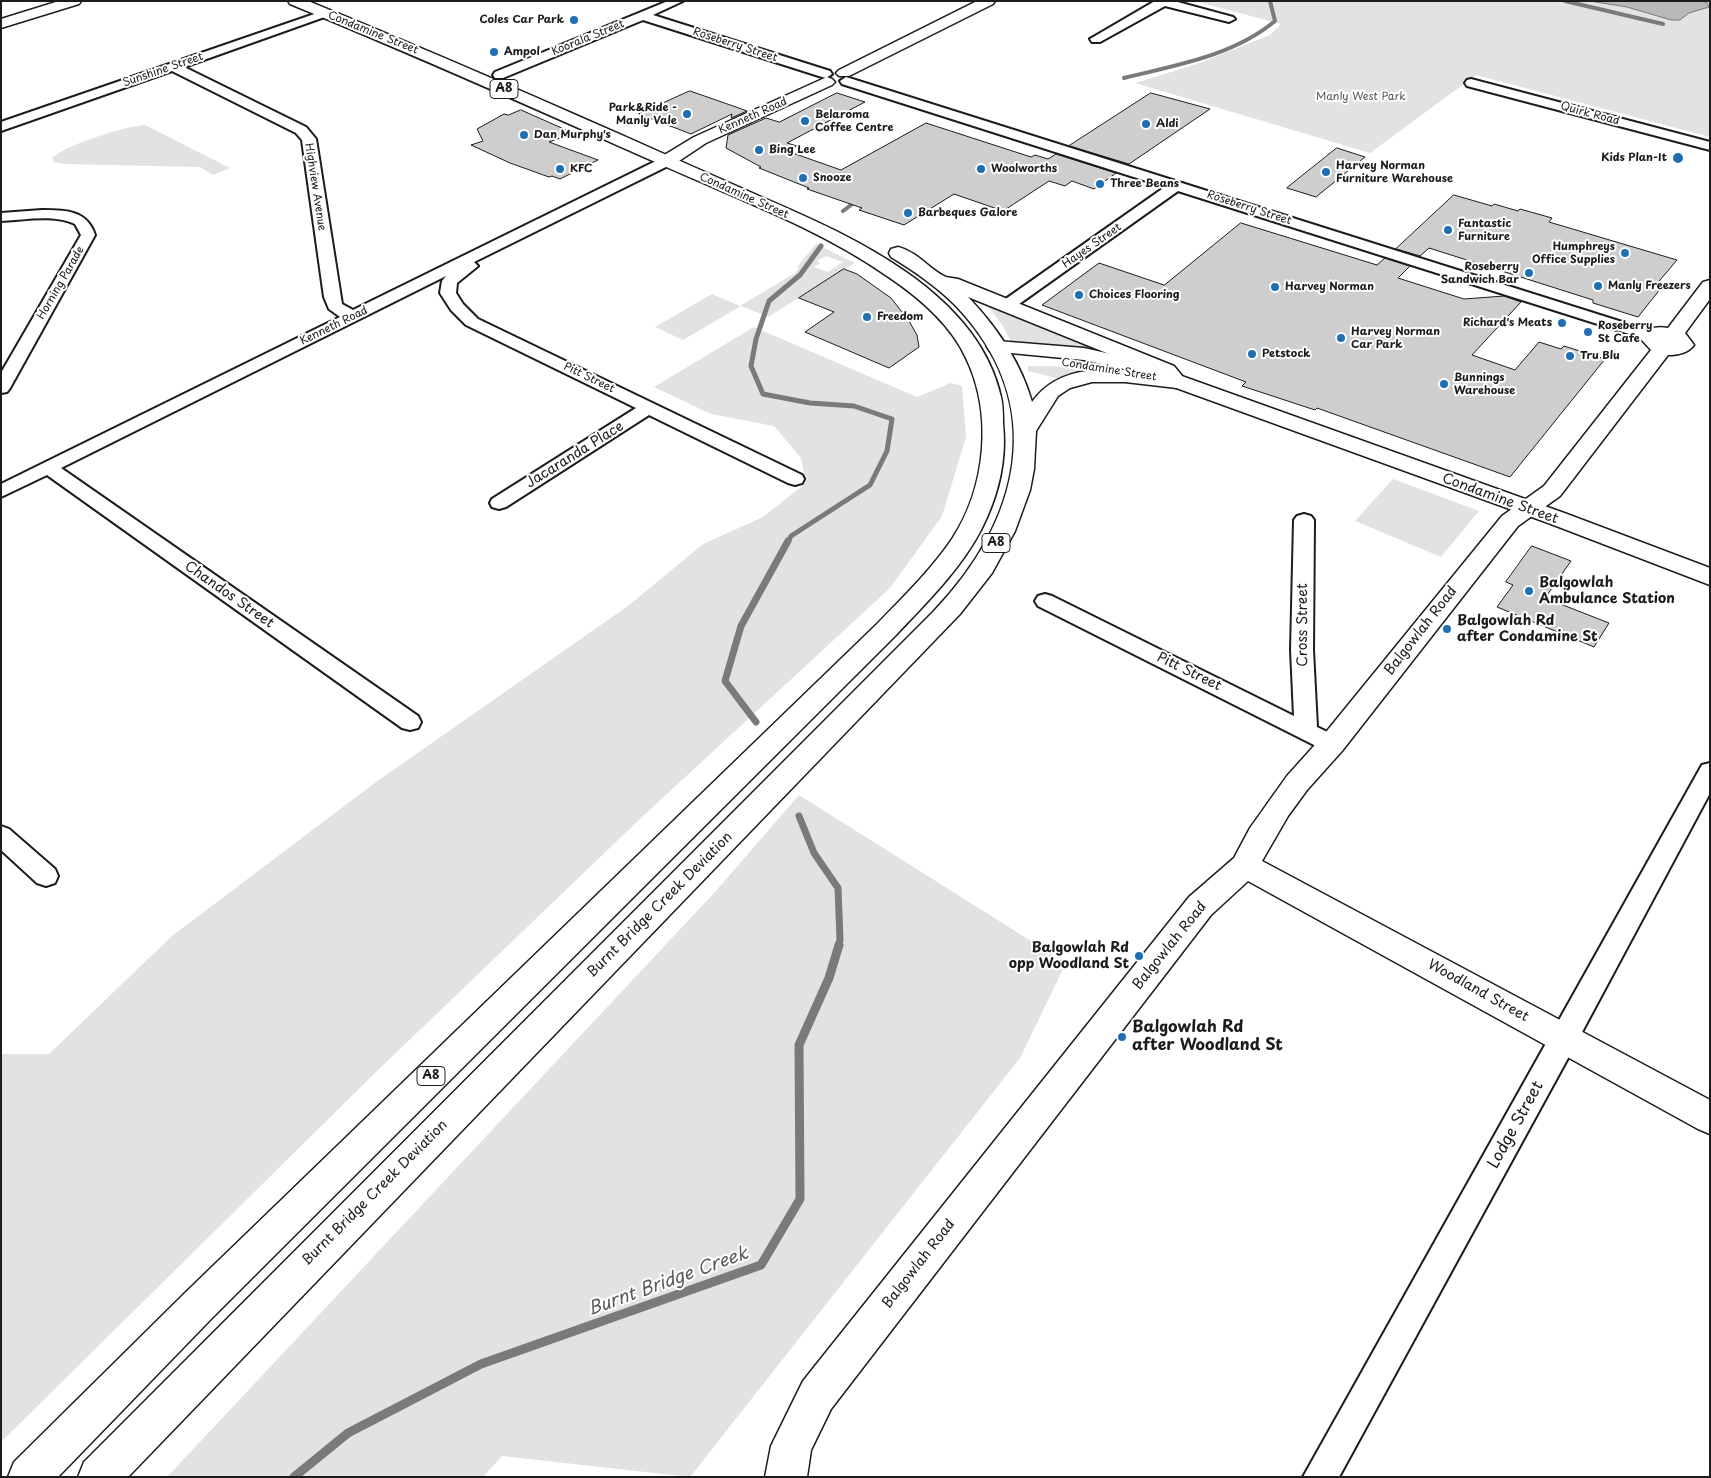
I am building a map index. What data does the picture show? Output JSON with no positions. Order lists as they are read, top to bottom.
{
  "streets": {
    "main road": [
      "Condamine Street",
      "A8",
      "Kenneth Road",
      "Balgowlah Road",
      "Burnt Bridge Creek Deviation",
      "Woodland Street"
    ],
    "street": [
      "Koorala Street",
      "Roseberry Street",
      "Sunshine Street",
      "Quirk Road",
      "Highview Avenue",
      "Hayes Street",
      "Horning Parade",
      "Pitt Street",
      "Jacaranda Place",
      "Chandos Street",
      "Cross Street",
      "Lodge Street"
    ]
  },
  "crossings": [
    ["Condamine Street", "Koorala Street"],
    ["Condamine Street", "Sunshine Street"],
    ["Condamine Street", "A8"],
    ["Condamine Street", "Kenneth Road"],
    ["Condamine Street", "Balgowlah Road"],
    ["Condamine Street", "Burnt Bridge Creek Deviation"],
    ["Koorala Street", "Roseberry Street"],
    ["Roseberry Street", "Kenneth Road"],
    ["Roseberry Street", "Hayes Street"],
    ["Roseberry Street", "Balgowlah Road"],
    ["Sunshine Street", "Highview Avenue"],
    ["Kenneth Road", "Highview Avenue"],
    ["Kenneth Road", "Pitt Street"],
    ["Kenneth Road", "Chandos Street"],
    ["Pitt Street", "Jacaranda Place"],
    ["Pitt Street", "Cross Street"],
    ["Pitt Street", "Balgowlah Road"],
    ["Cross Street", "Balgowlah Road"],
    ["Balgowlah Road", "Woodland Street"],
    ["Woodland Street", "Lodge Street"]
  ],
  "water": ["Burnt Bridge Creek"],
  "parks": ["Manly West Park"],
  "places": [
    "Coles Car Park",
    "Ampol",
    "Park&Ride - Manly Vale",
    "Belaroma Coffee Centre",
    "Aldi",
    "Dan Murphy's",
    "Bing Lee",
    "Kids Plan-It",
    "KFC",
    "Woolworths",
    "Harvey Norman Furniture Warehouse",
    "Snooze",
    "Three Beans",
    "Barbeques Galore",
    "Fantastic Furniture",
    "Humphreys Office Supplies",
    "Roseberry Sandwich Bar",
    "Manly Freezers",
    "Harvey Norman",
    "Choices Flooring",
    "Freedom",
    "Richard's Meats",
    "Roseberry St Cafe",
    "Harvey Norman Car Park",
    "Petstock",
    "Tru Blu",
    "Bunnings Warehouse",
    "Balgowlah Ambulance Station",
    "Balgowlah Rd after Condamine St",
    "Balgowlah Rd opp Woodland St",
    "Balgowlah Rd after Woodland St"
  ]
}
